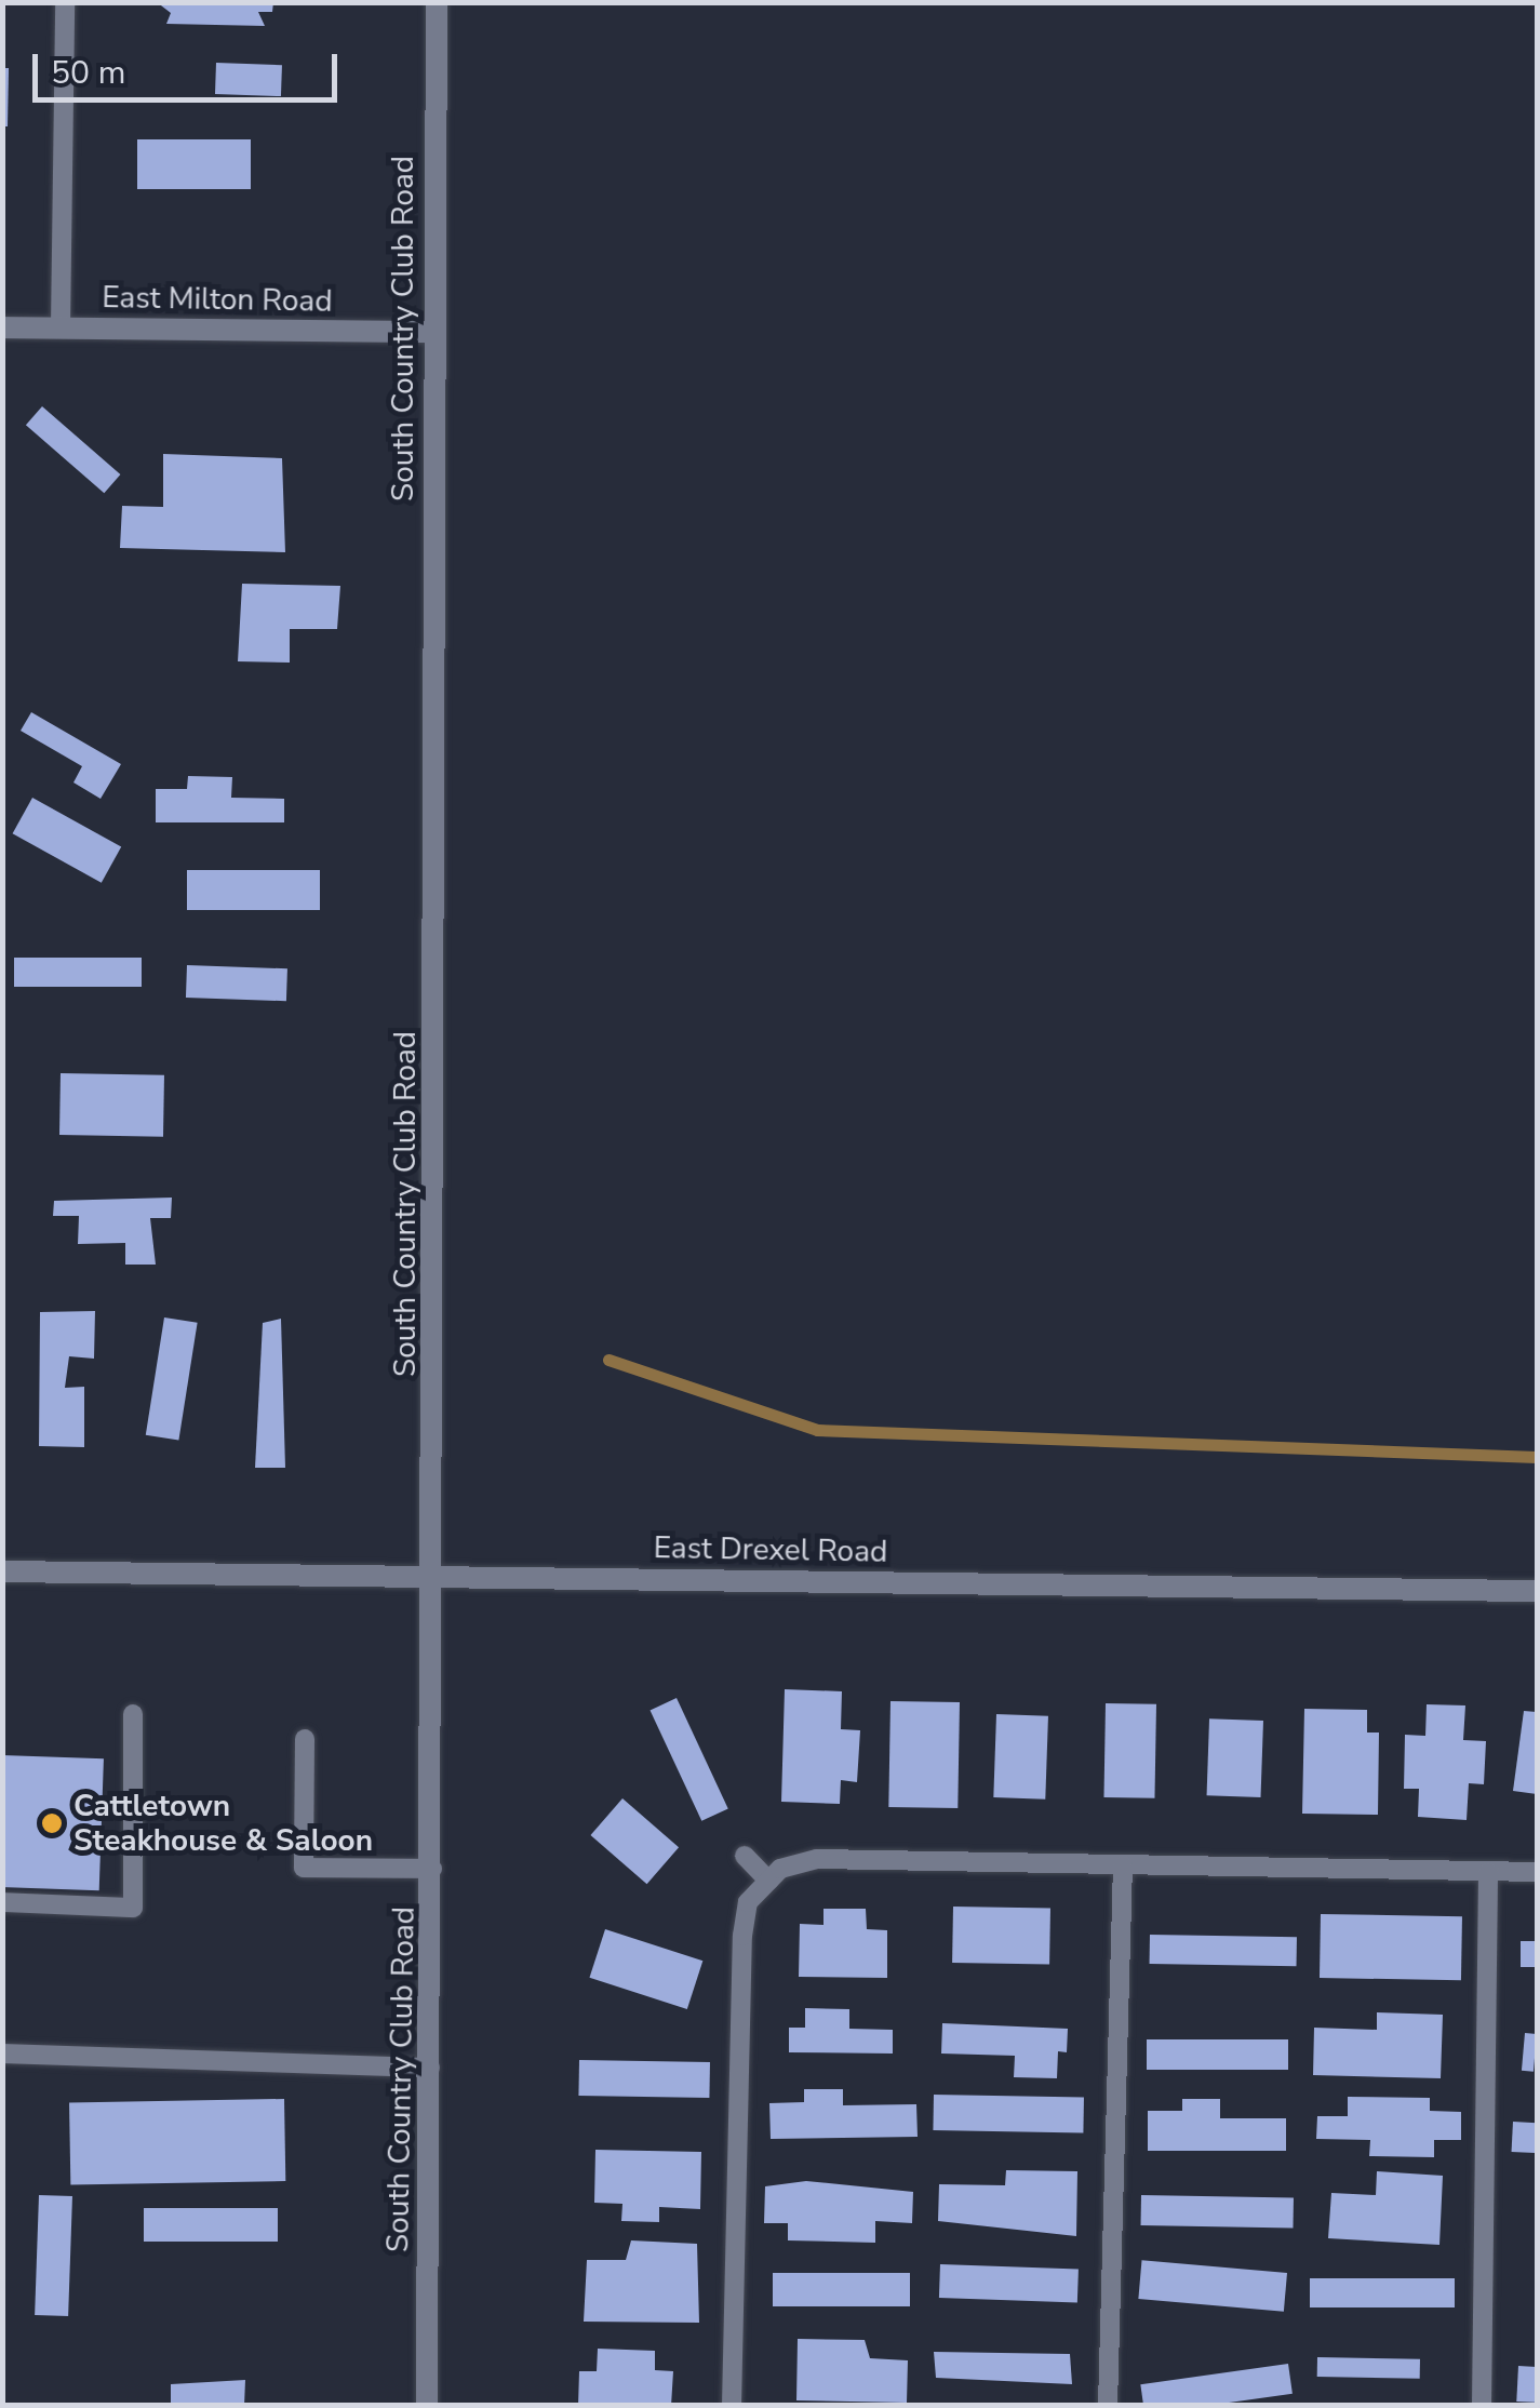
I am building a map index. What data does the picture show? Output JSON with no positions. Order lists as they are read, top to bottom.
{
  "streets": {
    "street": ["East Milton Road", "South Country Club Road", "East Drexel Road"]
  },
  "crossings": [
    ["East Milton Road", "South Country Club Road"],
    ["South Country Club Road", "East Drexel Road"]
  ],
  "places": ["Cattletown Steakhouse & Saloon"],
  "scale_bar": "50 m"
}
